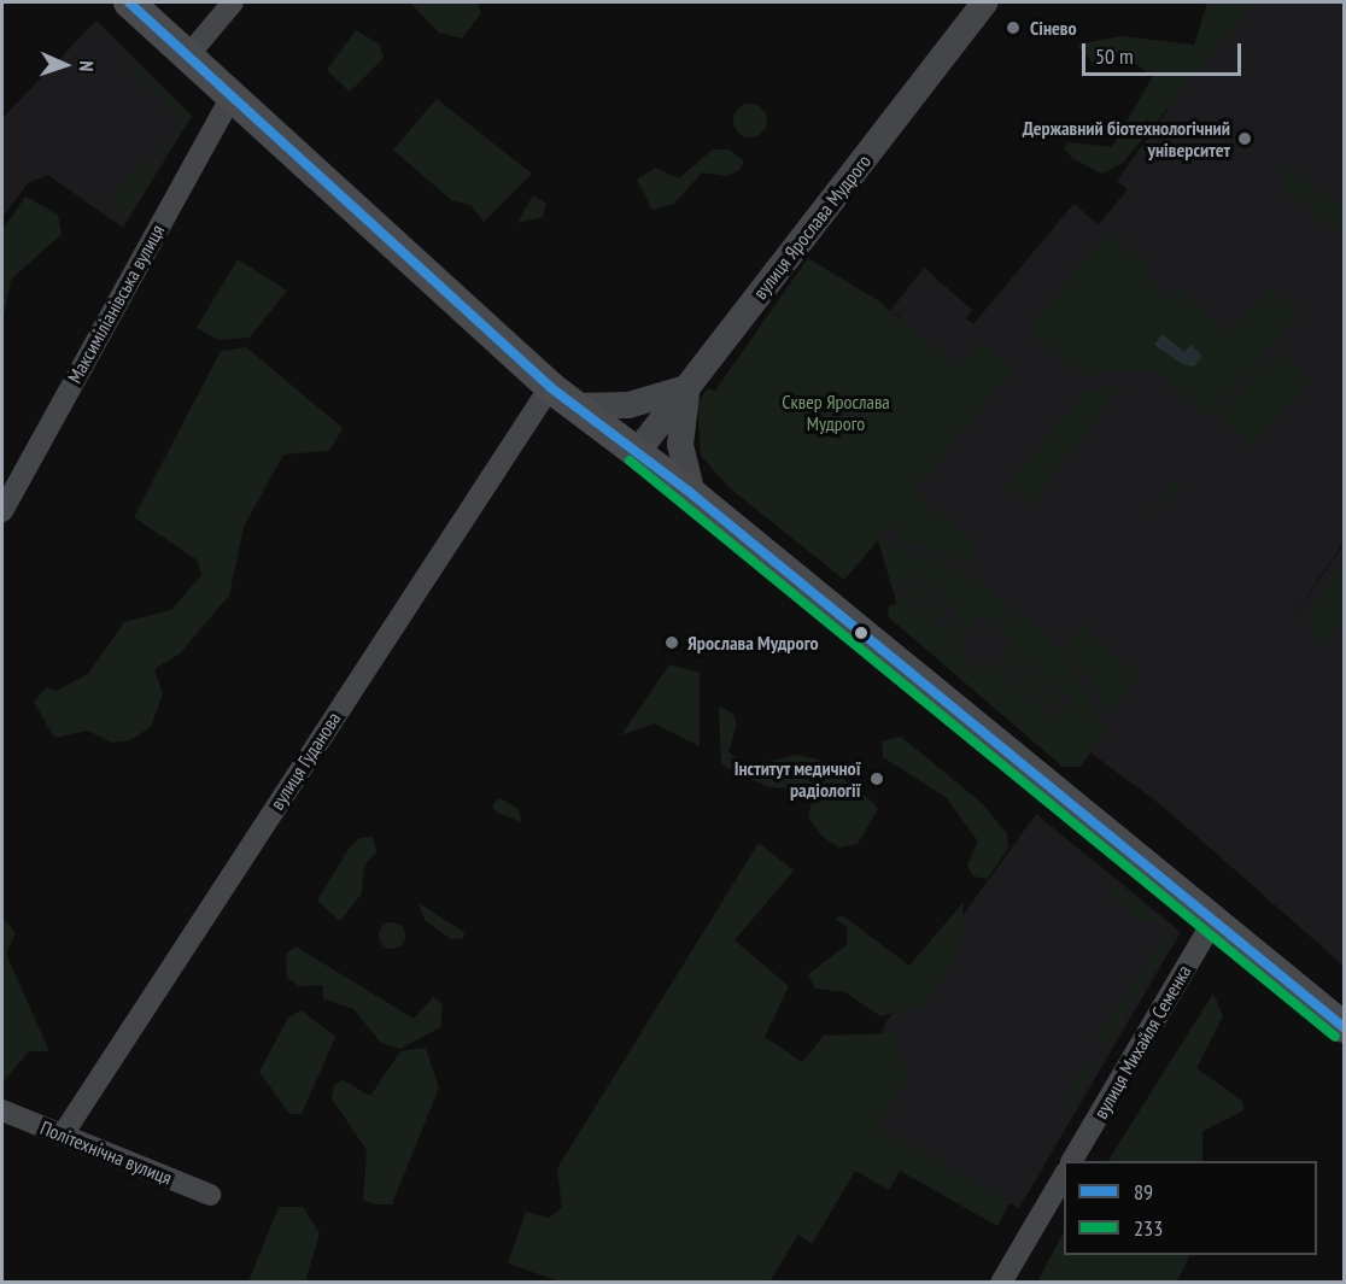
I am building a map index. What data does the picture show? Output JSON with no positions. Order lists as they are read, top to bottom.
{
  "streets": {
    "street": [
      "вулиця Ярослава Мудрого",
      "Максиміліанівська вулиця",
      "вулиця Гуданова",
      "вулиця Михайля Семенка",
      "Політехнічна вулиця"
    ]
  },
  "crossings": [
    ["вулиця Гуданова", "Політехнічна вулиця"]
  ],
  "parks": ["Сквер Ярослава Мудрого"],
  "places": [
    "Сінево",
    "Державний біотехнологічний університет",
    "Ярослава Мудрого",
    "Інститут медичної радіології"
  ],
  "lines": ["transit line 89", "transit line 233"],
  "legend": ["89", "233"],
  "scale_bar": "50 m",
  "north": "right"
}
